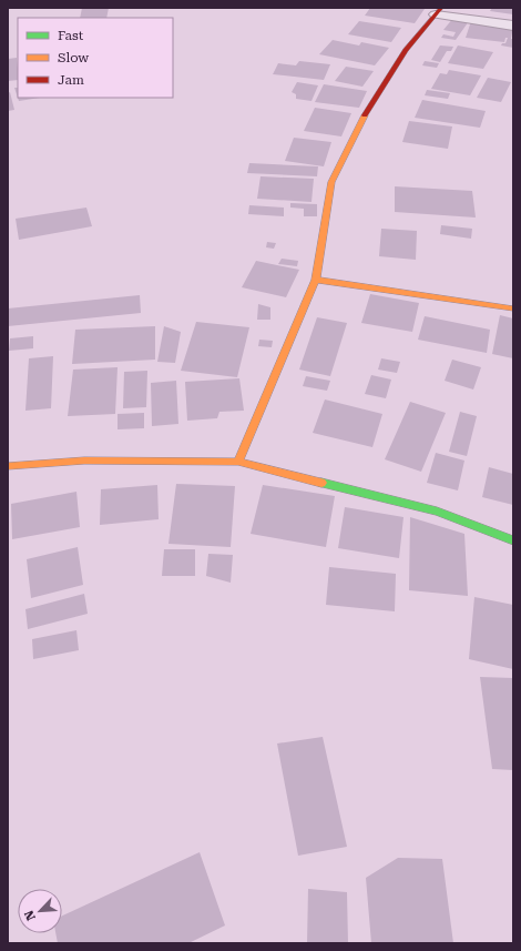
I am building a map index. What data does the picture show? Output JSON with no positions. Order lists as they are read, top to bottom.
{
  "legend": ["Fast", "Slow", "Jam"],
  "north": "bottom left"
}
